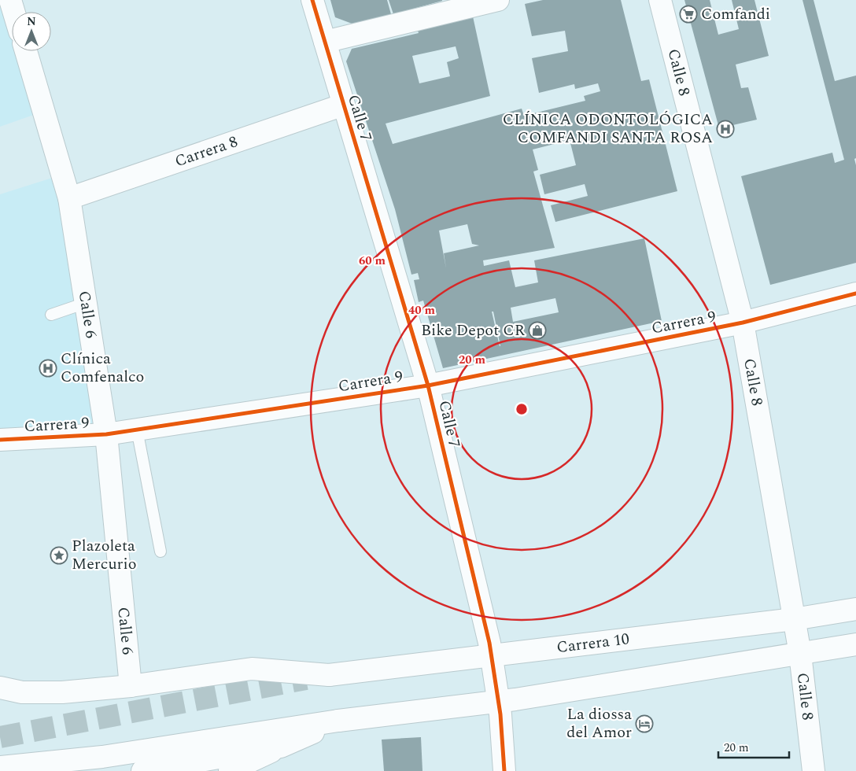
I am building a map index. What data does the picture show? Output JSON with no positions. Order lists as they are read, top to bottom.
{
  "streets": {
    "street": [
      "Calle 8",
      "Calle 7",
      "Carrera 8",
      "Calle 6",
      "Carrera 9",
      "Carrera 10"
    ]
  },
  "crossings": [
    ["Calle 8", "Carrera 9"],
    ["Calle 8", "Carrera 10"],
    ["Calle 7", "Carrera 8"],
    ["Calle 7", "Carrera 9"],
    ["Calle 7", "Carrera 10"],
    ["Carrera 8", "Calle 6"],
    ["Calle 6", "Carrera 9"]
  ],
  "places": {
    "supermarket": ["Comfandi"],
    "hospital": ["CLÍNICA ODONTOLÓGICA COMFANDI SANTA ROSA", "Clínica Comfenalco"],
    "shop": ["Bike Depot CR"],
    "place": ["Plazoleta Mercurio"],
    "hotel": ["La diossa del Amor"]
  },
  "scale_bar": "20 m",
  "north": "top",
  "rings": ["60 m", "40 m", "20 m"]
}
